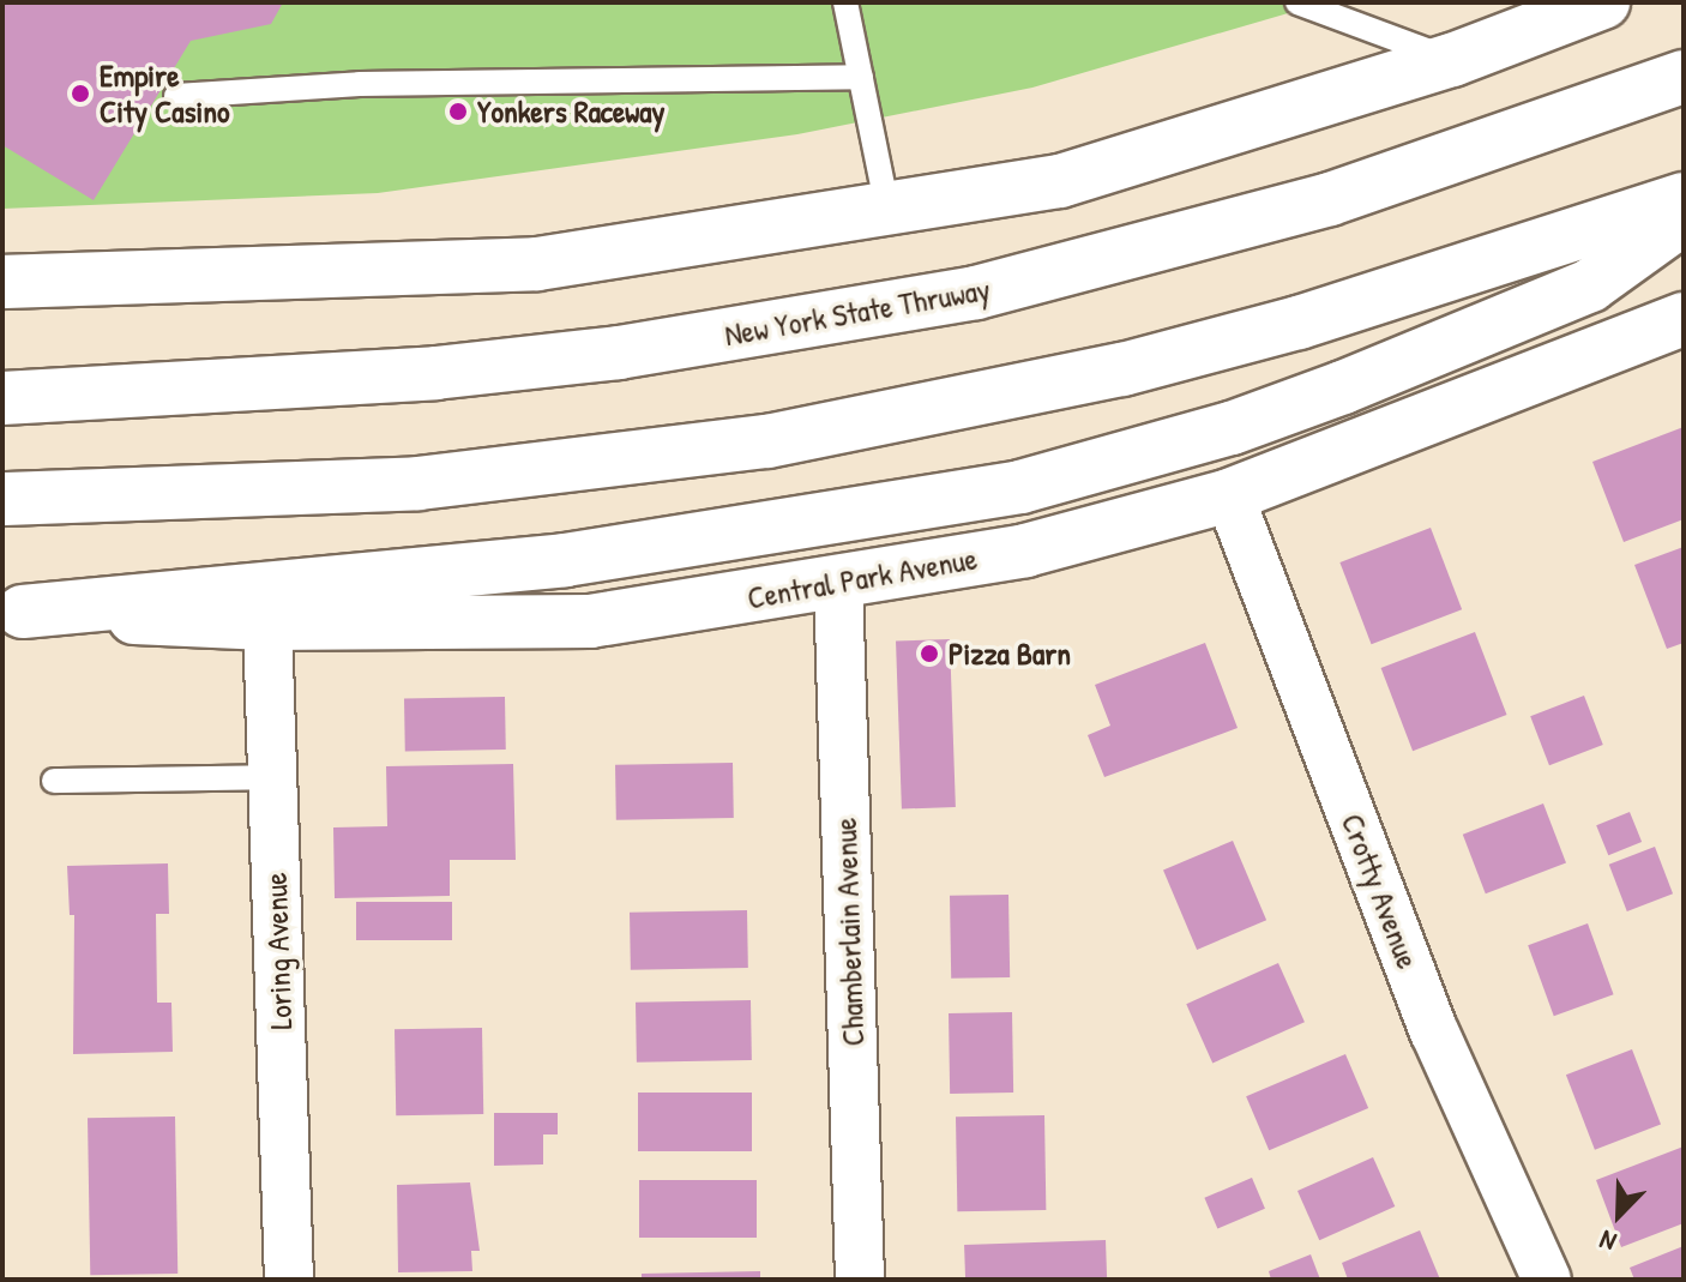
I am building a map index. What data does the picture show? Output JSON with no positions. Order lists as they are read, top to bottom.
{
  "streets": {
    "main road": ["New York State Thruway", "Central Park Avenue"],
    "street": ["Crotty Avenue", "Chamberlain Avenue", "Loring Avenue"]
  },
  "crossings": [
    ["Central Park Avenue", "Crotty Avenue"],
    ["Central Park Avenue", "Chamberlain Avenue"],
    ["Central Park Avenue", "Loring Avenue"]
  ],
  "places": ["Empire City Casino", "Yonkers Raceway", "Pizza Barn"],
  "north": "bottom left"
}
